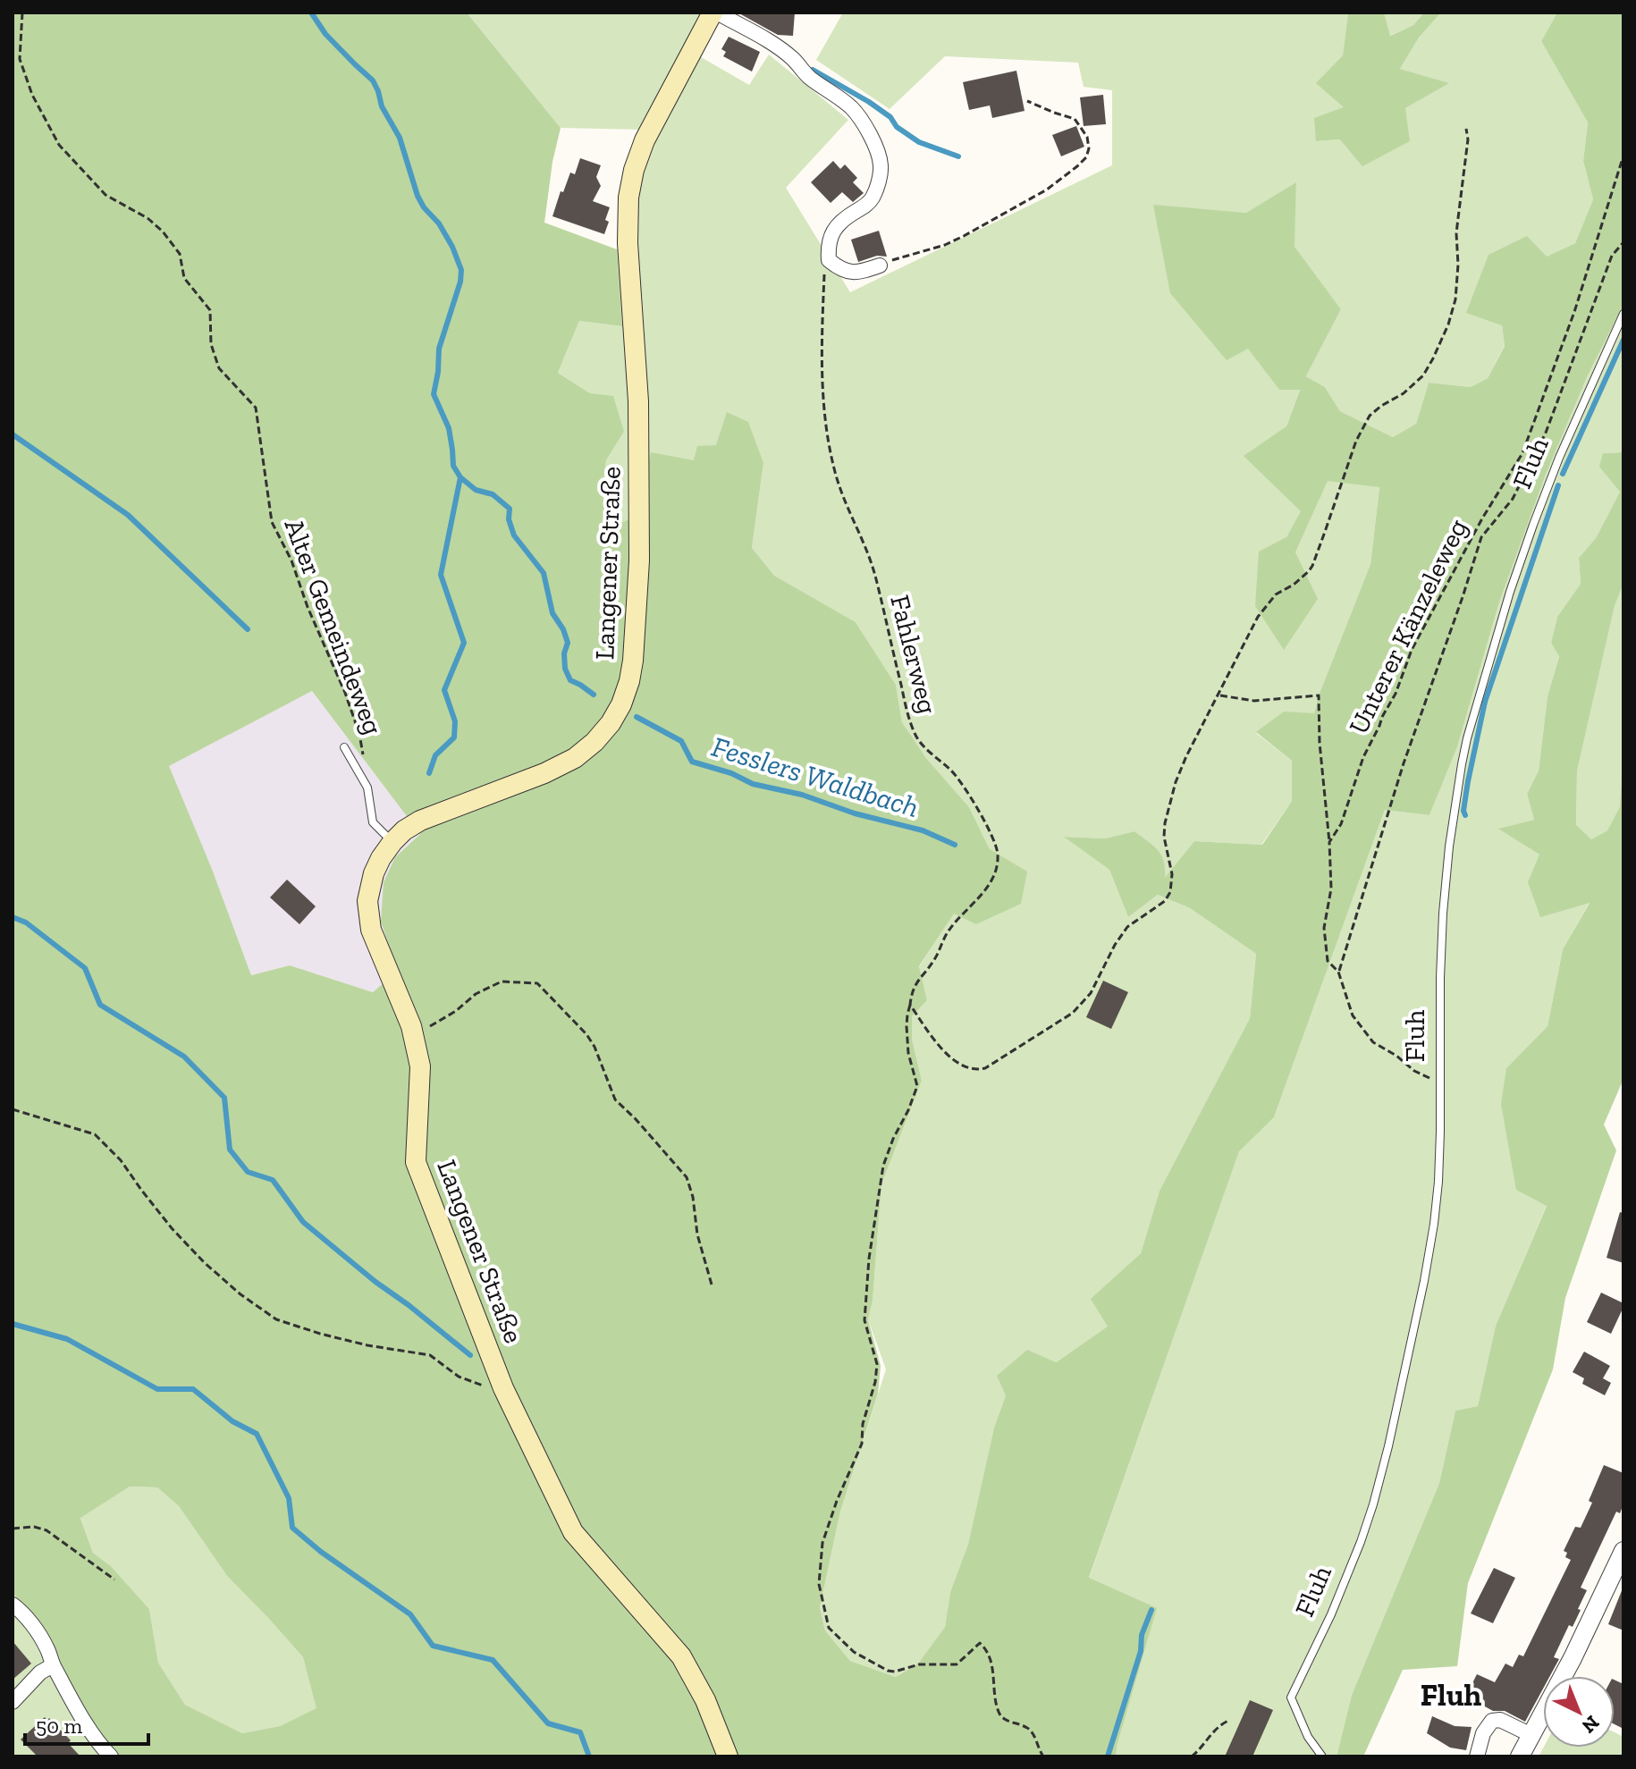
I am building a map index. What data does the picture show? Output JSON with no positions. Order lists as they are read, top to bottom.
{
  "streets": {
    "main road": ["Langener Straße"],
    "lane": ["Fluh"],
    "path": ["Alter Gemeindeweg", "Unterer Känzeleweg", "Fahlerweg"]
  },
  "crossings": [
    ["Fluh", "Unterer Känzeleweg"]
  ],
  "districts": ["Fluh"],
  "water": ["Fesslers Waldbach"],
  "scale_bar": "50 m",
  "north": "bottom right"
}
